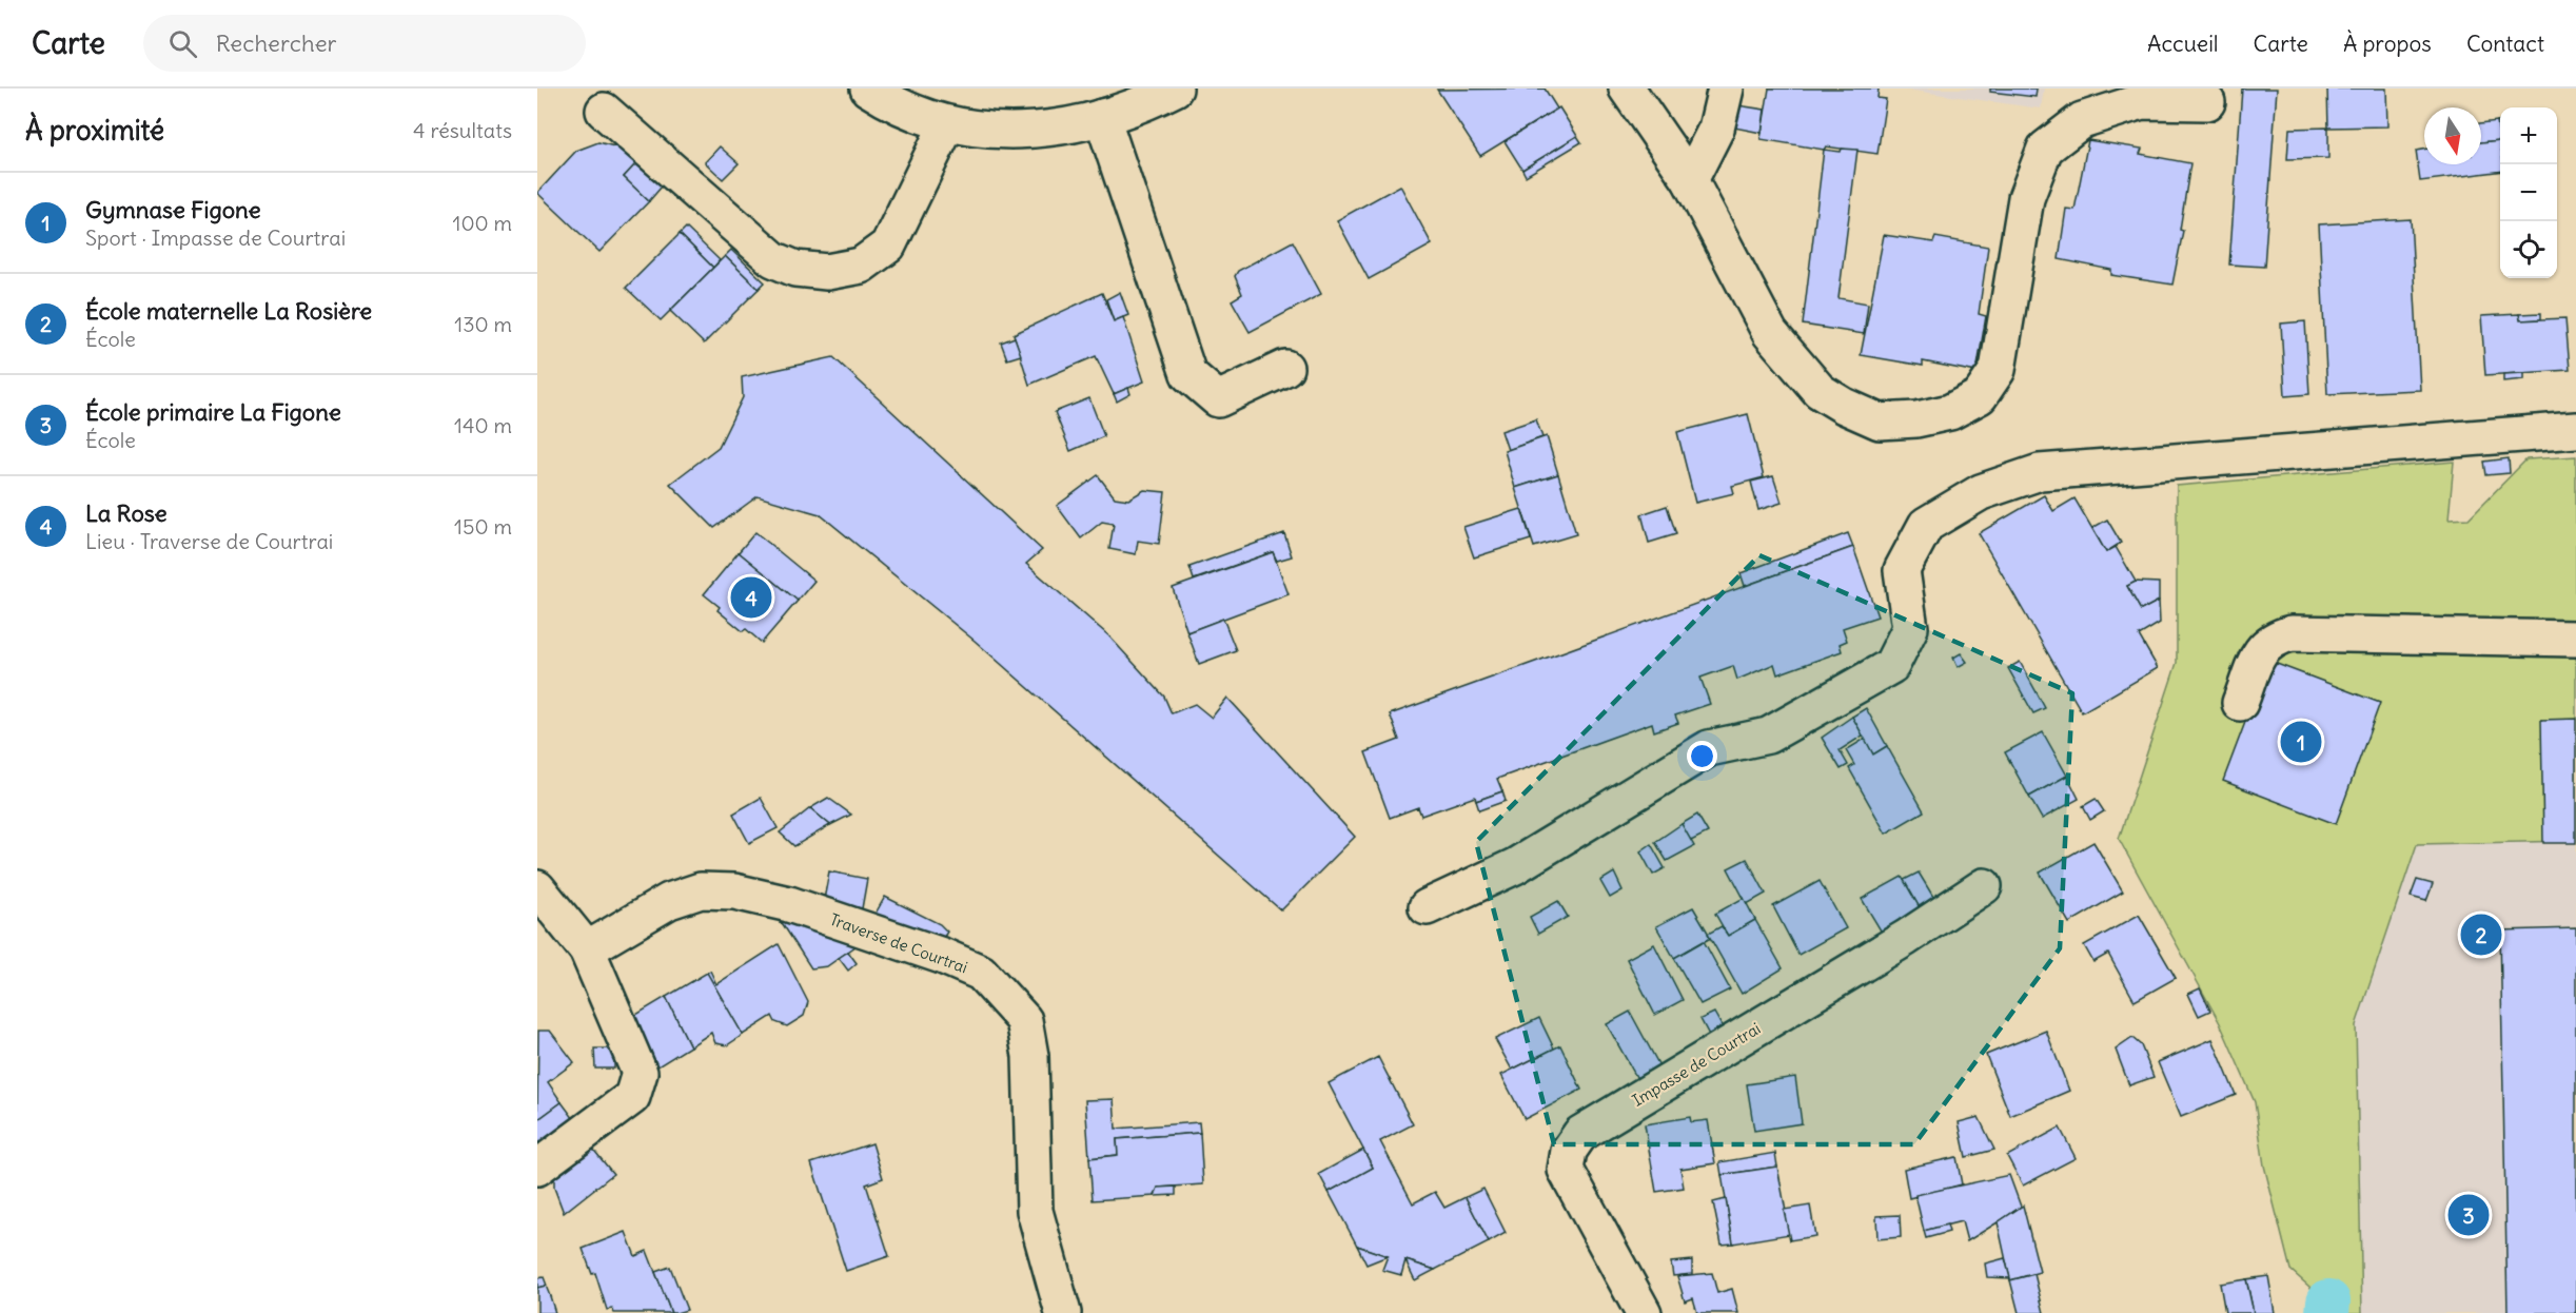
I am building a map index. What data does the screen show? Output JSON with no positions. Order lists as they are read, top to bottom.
{
  "streets": {
    "street": ["Traverse de Courtrai", "Impasse de Courtrai"]
  },
  "north": "bottom",
  "page": {
    "header": "Carte",
    "search": "Rechercher",
    "nav": [
      "Accueil",
      "Carte",
      "À propos",
      "Contact"
    ],
    "heading": ["À proximité", "4 résultats"],
    "map_buttons": ["+", "−"],
    "list": [
      {
        "mark": "1",
        "name": "Gymnase Figone",
        "note": "Sport · Impasse de Courtrai",
        "value": "100 m"
      },
      {
        "mark": "2",
        "name": "École maternelle La Rosière",
        "note": "École",
        "value": "130 m"
      },
      {
        "mark": "3",
        "name": "École primaire La Figone",
        "note": "École",
        "value": "140 m"
      },
      {
        "mark": "4",
        "name": "La Rose",
        "note": "Lieu · Traverse de Courtrai",
        "value": "150 m"
      }
    ],
    "pins": [
      "4",
      "1",
      "2",
      "3"
    ]
  }
}
